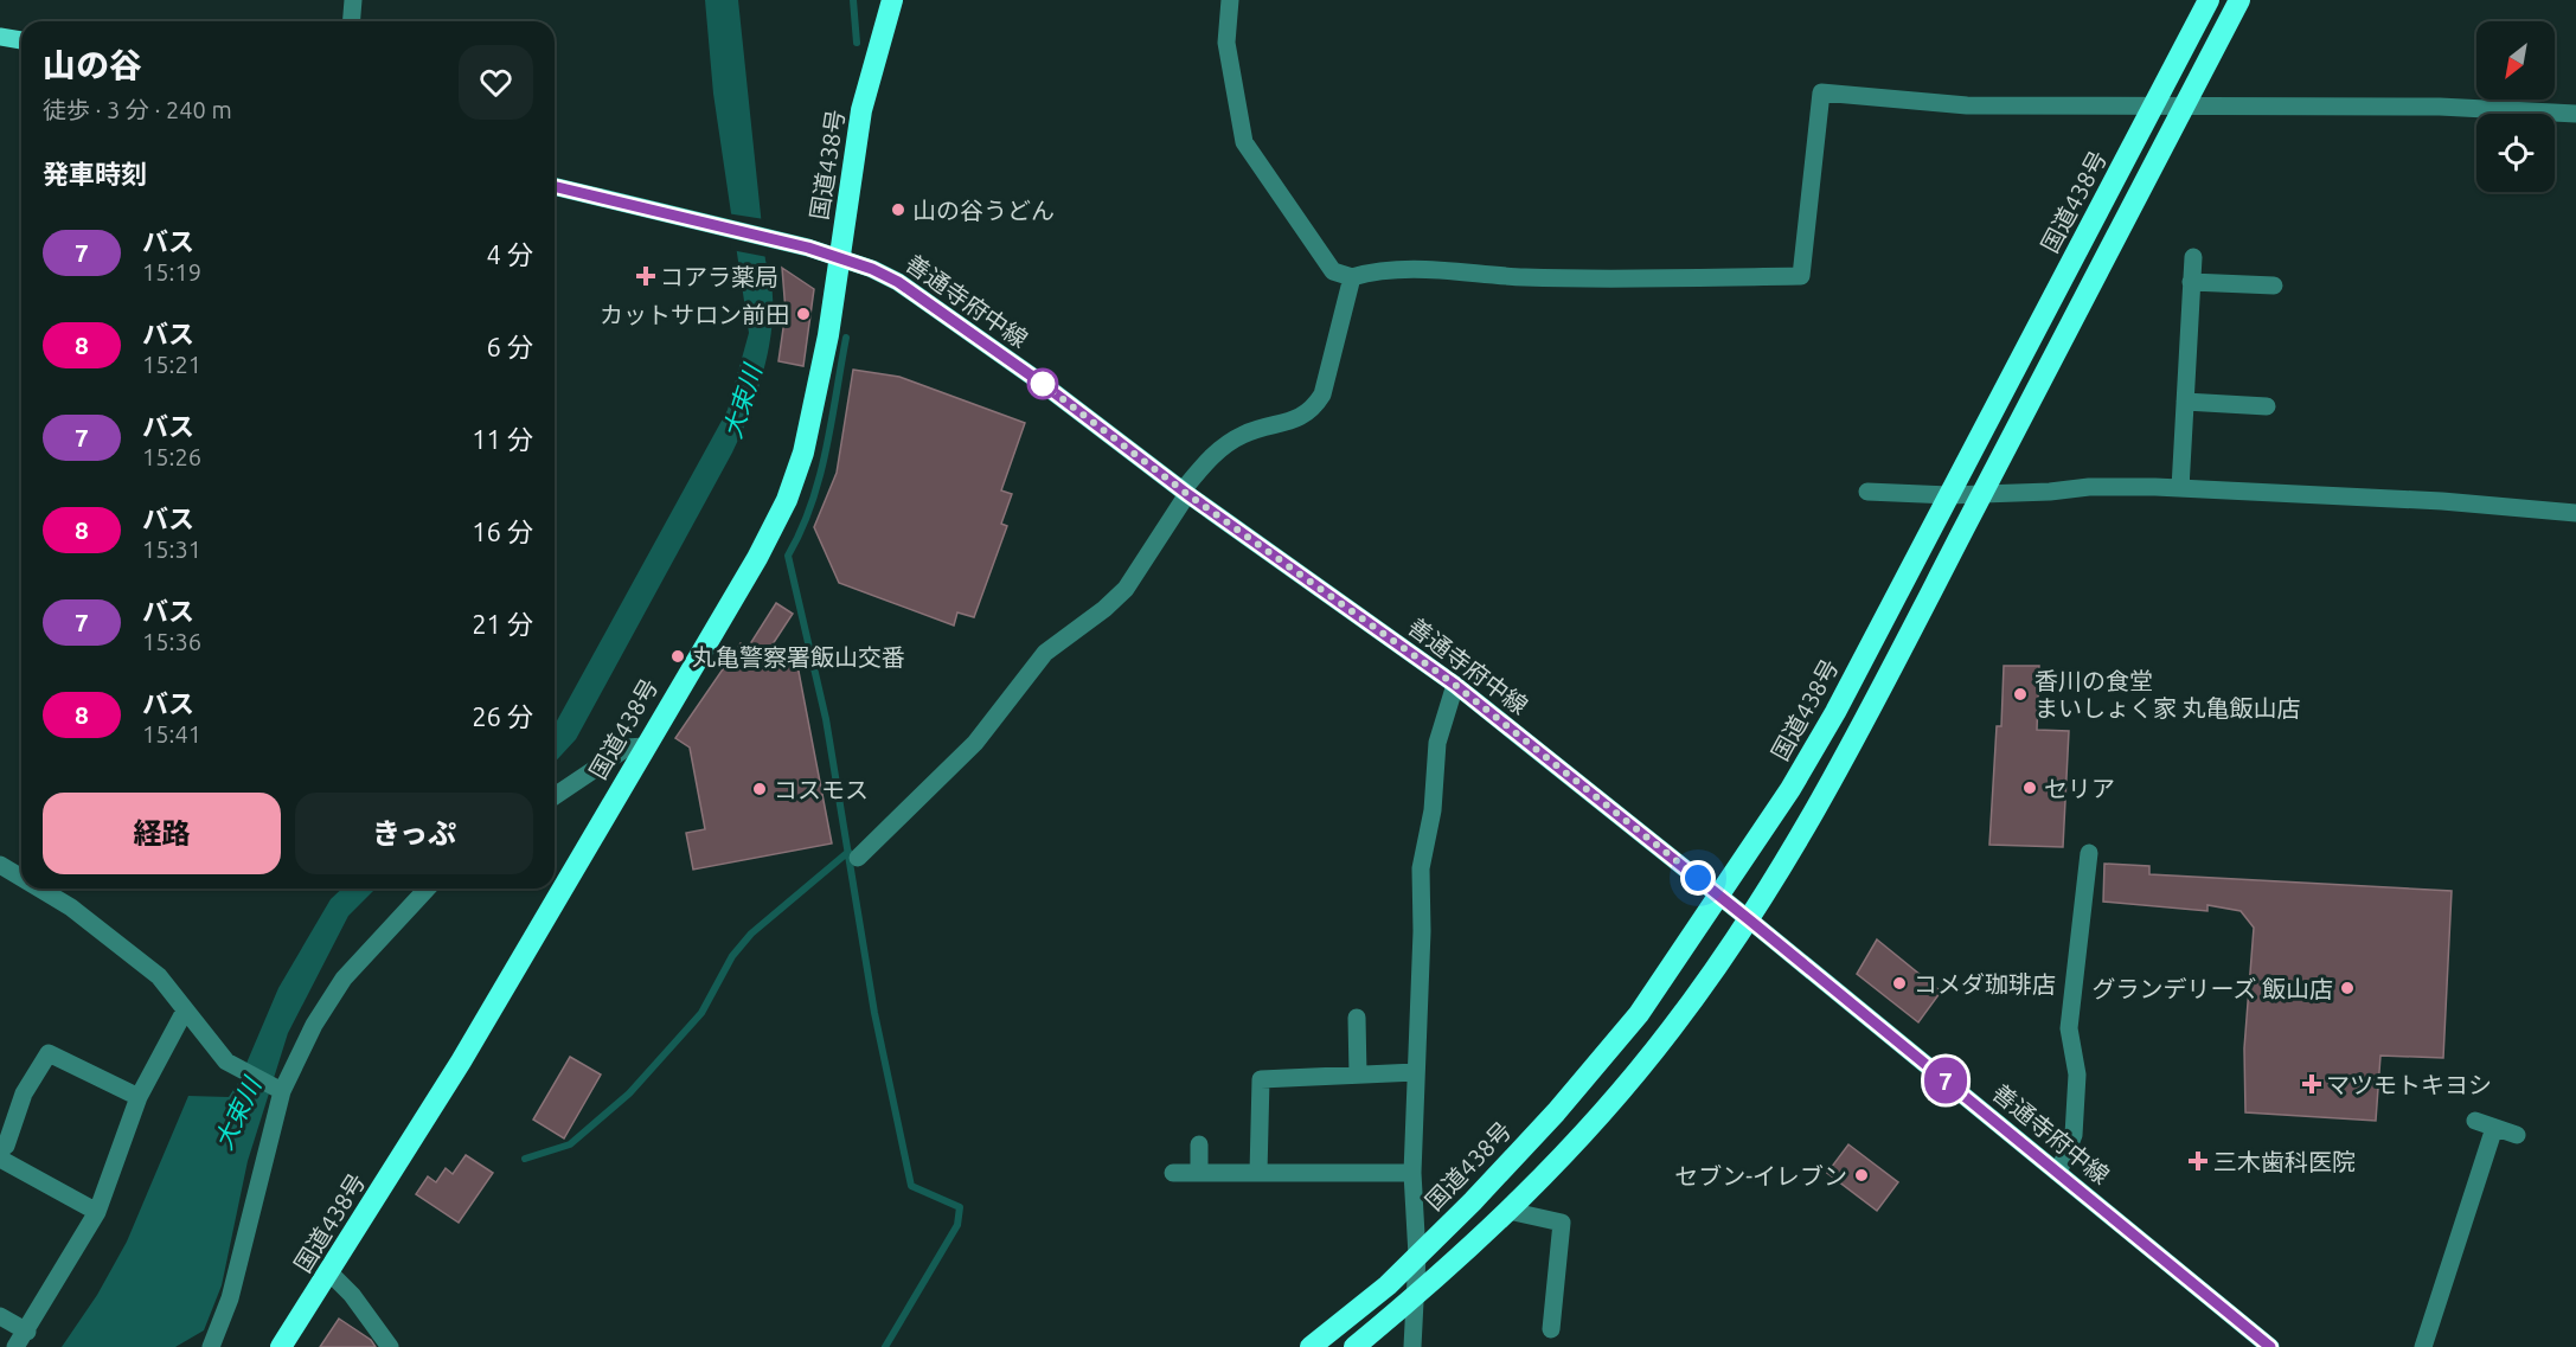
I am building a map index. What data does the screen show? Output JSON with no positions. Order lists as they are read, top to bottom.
{
  "streets": {
    "highway": ["国道438号"],
    "main road": ["善通寺府中線"]
  },
  "crossings": [
    ["国道438号", "善通寺府中線"]
  ],
  "water": ["大束川"],
  "places": {
    "other": [
      "山の谷うどん",
      "カットサロン前田",
      "丸亀警察署飯山交番",
      "香川の食堂 まいしょく家 丸亀飯山店",
      "セリア",
      "コスモス",
      "コメダ珈琲店",
      "グランデリーズ 飯山店",
      "セブン-イレブン"
    ],
    "health": ["コアラ薬局", "マツモトキヨシ", "三木歯科医院"]
  },
  "lines": ["bus line 7"],
  "north": "bottom left",
  "page": {
    "on_map": "7",
    "heading": [
      ["山の谷", "徒歩 · 3 分 · 240 m"],
      "発車時刻"
    ],
    "list": [
      {
        "mark": "7",
        "name": "バス",
        "note": "15:19",
        "value": "4 分"
      },
      {
        "mark": "8",
        "name": "バス",
        "note": "15:21",
        "value": "6 分"
      },
      {
        "mark": "7",
        "name": "バス",
        "note": "15:26",
        "value": "11 分"
      },
      {
        "mark": "8",
        "name": "バス",
        "note": "15:31",
        "value": "16 分"
      },
      {
        "mark": "7",
        "name": "バス",
        "note": "15:36",
        "value": "21 分"
      },
      {
        "mark": "8",
        "name": "バス",
        "note": "15:41",
        "value": "26 分"
      }
    ],
    "buttons": ["経路", "きっぷ"]
  }
}
